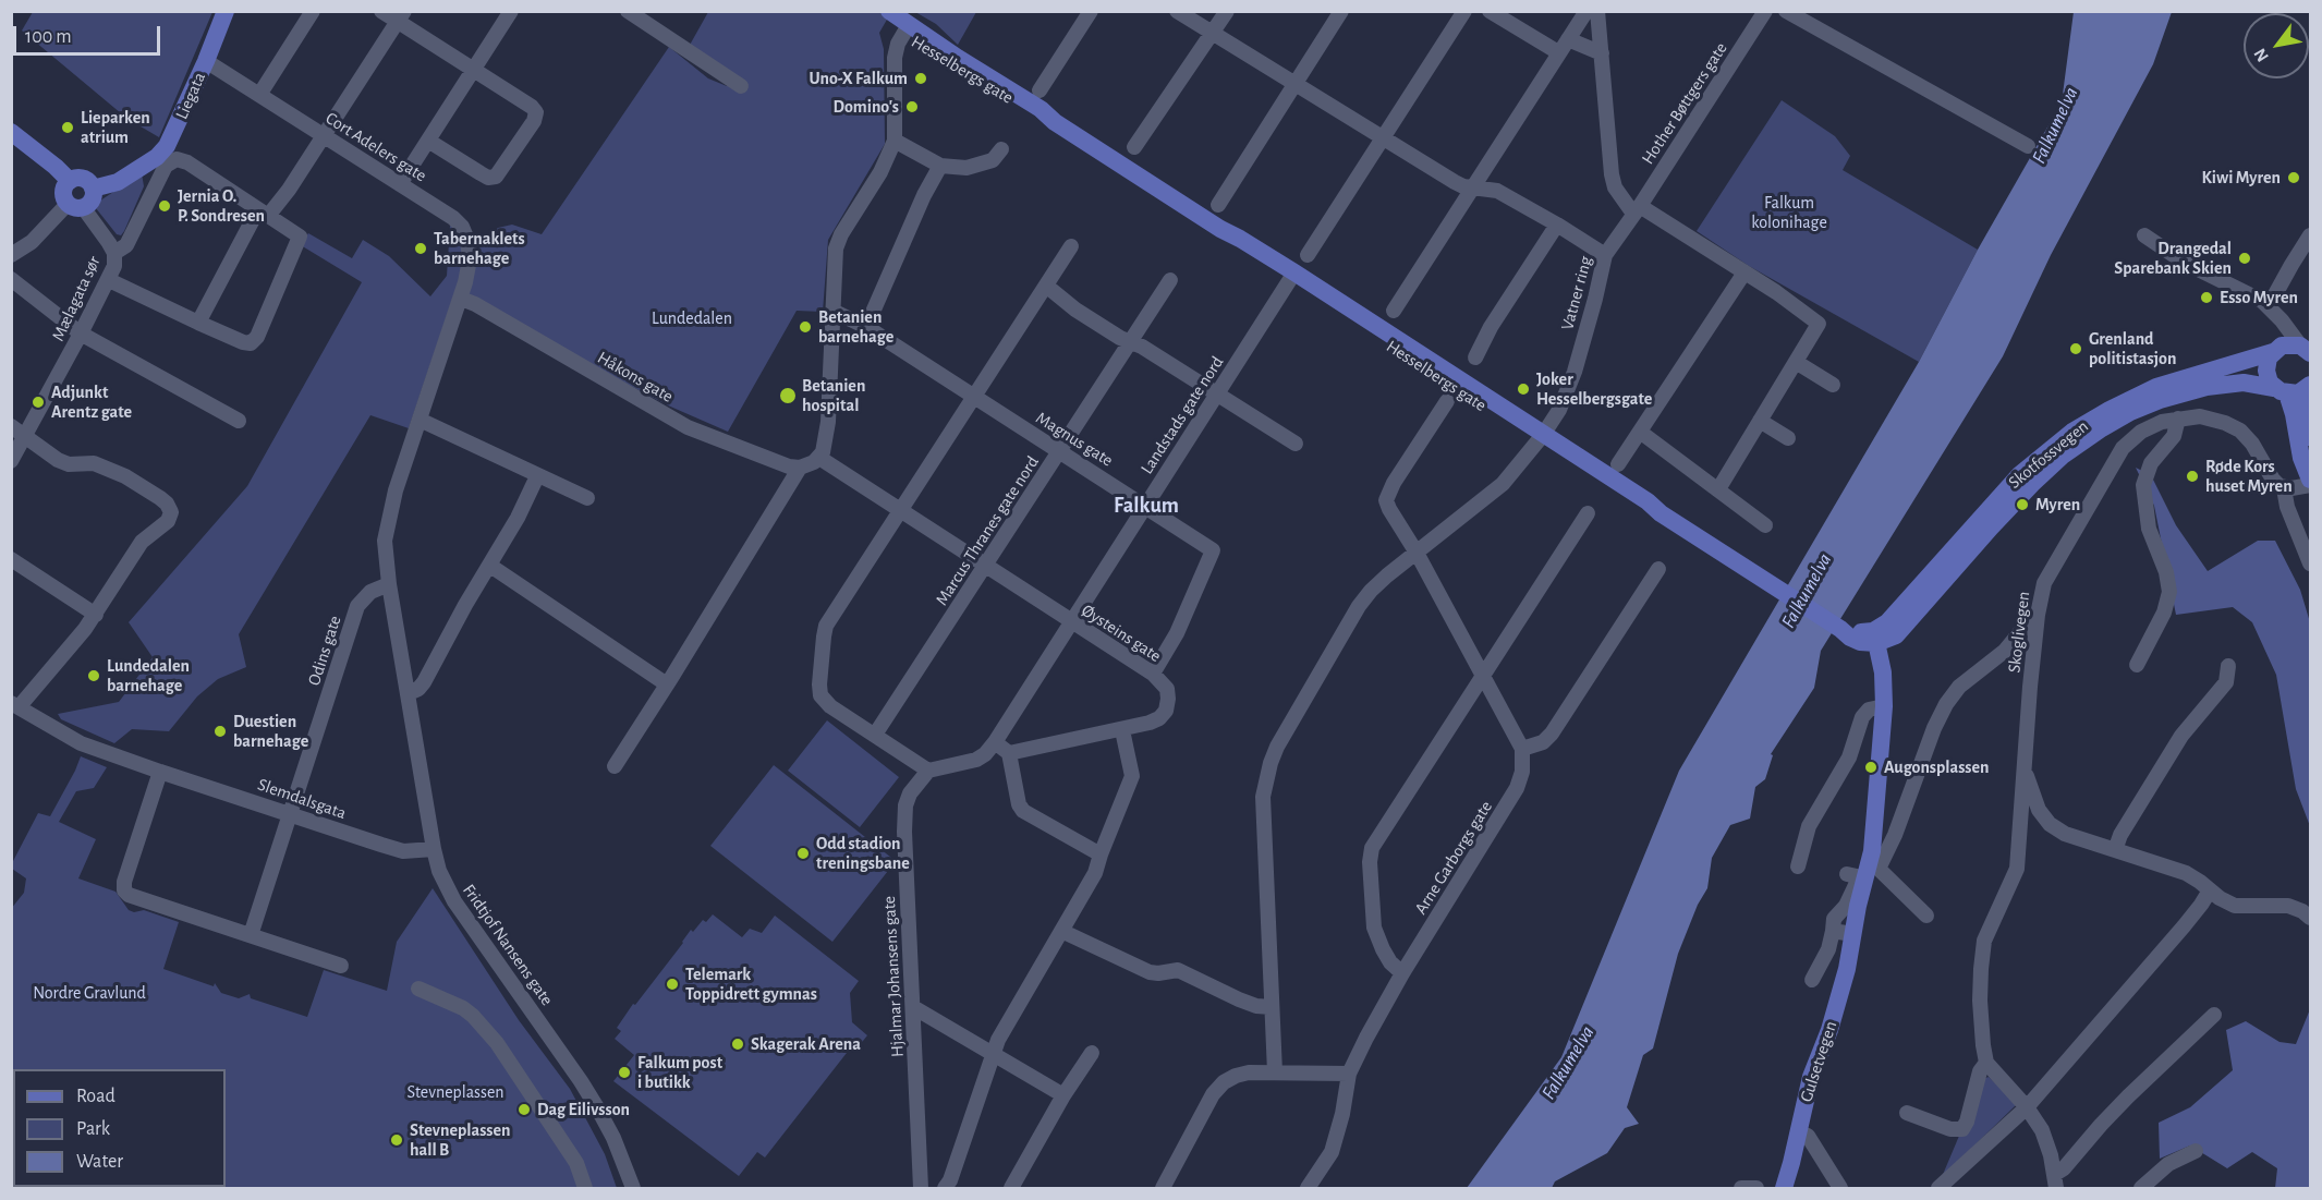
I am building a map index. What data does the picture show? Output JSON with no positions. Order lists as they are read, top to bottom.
{
  "streets": {
    "main road": [
      "Hesselbergs gate",
      "Liegata",
      "Skotfossvegen",
      "Gulsetvegen"
    ],
    "street": [
      "Hother Bøttgers gate",
      "Cort Adelers gate",
      "Vatner ring",
      "Mælagata sør",
      "Håkons gate",
      "Landstads gate nord",
      "Magnus gate",
      "Marcus Thranes gate nord",
      "Skoglivegen",
      "Øysteins gate",
      "Odins gate",
      "Slemdalsgata",
      "Arne Garborgs gate",
      "Fridtjof Nansens gate",
      "Hjalmar Johansens gate"
    ]
  },
  "crossings": [
    ["Hesselbergs gate", "Vatner ring"],
    ["Hesselbergs gate", "Landstads gate nord"],
    ["Hesselbergs gate", "Skotfossvegen"],
    ["Hesselbergs gate", "Gulsetvegen"],
    ["Liegata", "Cort Adelers gate"],
    ["Hother Bøttgers gate", "Vatner ring"],
    ["Cort Adelers gate", "Håkons gate"],
    ["Landstads gate nord", "Magnus gate"],
    ["Landstads gate nord", "Øysteins gate"],
    ["Magnus gate", "Marcus Thranes gate nord"],
    ["Magnus gate", "Øysteins gate"],
    ["Skotfossvegen", "Gulsetvegen"],
    ["Marcus Thranes gate nord", "Øysteins gate"],
    ["Odins gate", "Slemdalsgata"],
    ["Odins gate", "Fridtjof Nansens gate"],
    ["Slemdalsgata", "Fridtjof Nansens gate"]
  ],
  "districts": ["Falkum"],
  "water": ["Falkumelva"],
  "parks": [
    "Falkum kolonihage",
    "Lundedalen",
    "Nordre Gravlund",
    "Stevneplassen"
  ],
  "places": [
    "Uno-X Falkum",
    "Domino's",
    "Lieparken atrium",
    "Kiwi Myren",
    "Jernia O. P. Sondresen",
    "Tabernaklets barnehage",
    "Drangedal Sparebank Skien",
    "Esso Myren",
    "Betanien barnehage",
    "Grenland politistasjon",
    "Joker Hesselbergsgate",
    "Betanien hospital",
    "Adjunkt Arentz gate",
    "Røde Kors huset Myren",
    "Myren",
    "Lundedalen barnehage",
    "Duestien barnehage",
    "Augonsplassen",
    "Odd stadion treningsbane",
    "Telemark Toppidrett gymnas",
    "Skagerak Arena",
    "Falkum post i butikk",
    "Dag Eilivsson",
    "Stevneplassen hall B"
  ],
  "legend": ["Road", "Park", "Water"],
  "scale_bar": "100 m",
  "north": "bottom left"
}
